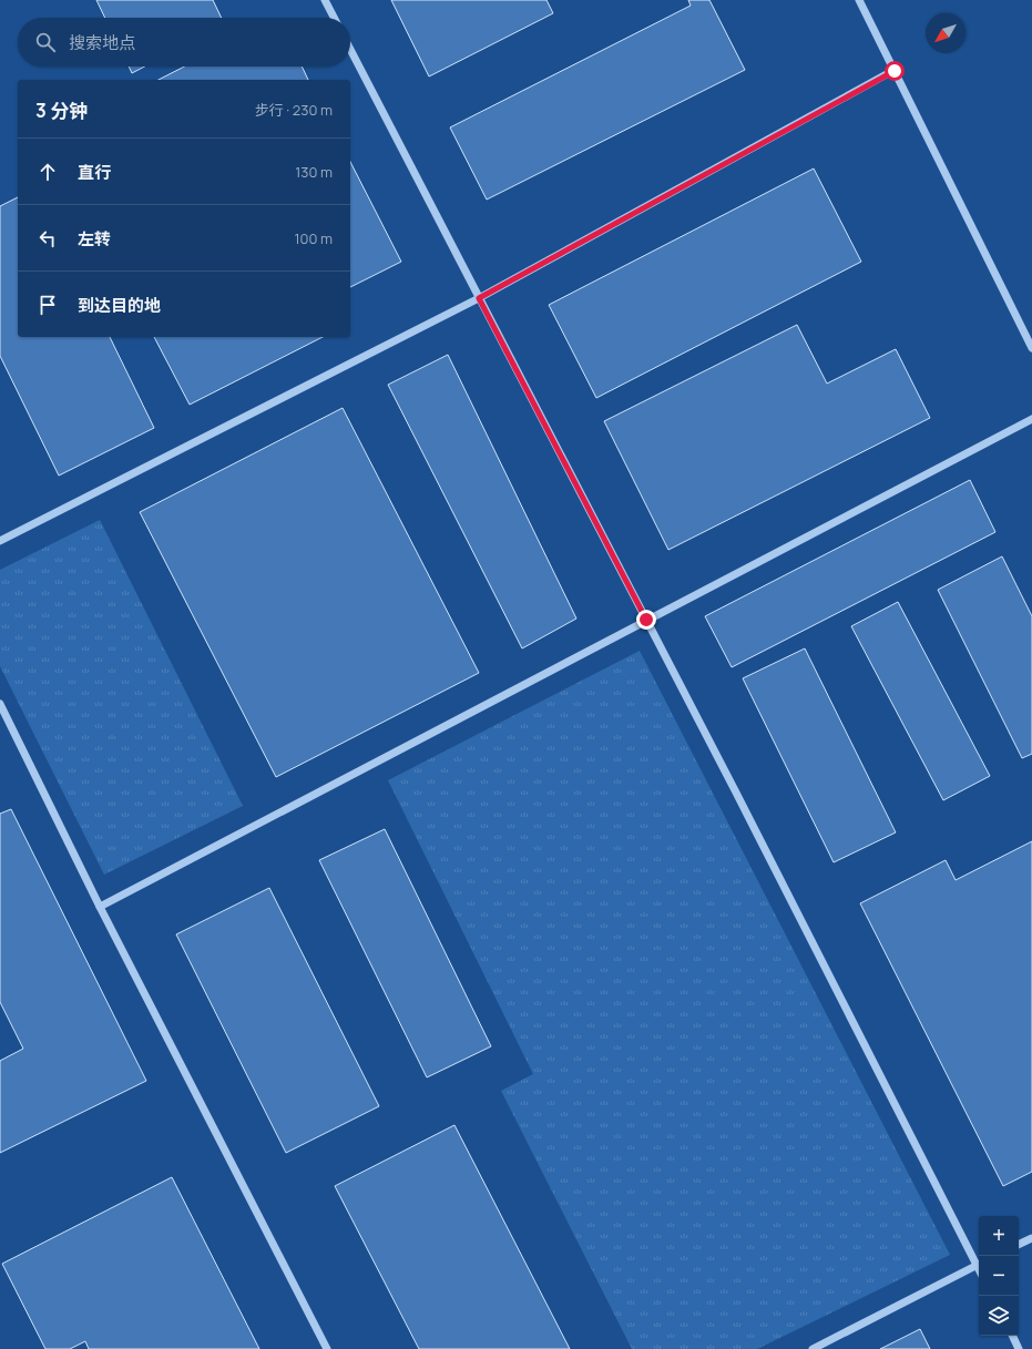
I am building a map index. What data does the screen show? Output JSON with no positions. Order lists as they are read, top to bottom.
{
  "north": "bottom left",
  "page": {
    "search": "搜索地点",
    "heading": ["3 分钟", "步行 · 230 m"],
    "list": [
      ["直行", "130 m"],
      ["左转", "100 m"],
      "到达目的地"
    ],
    "map_buttons": ["+", "−"]
  }
}
